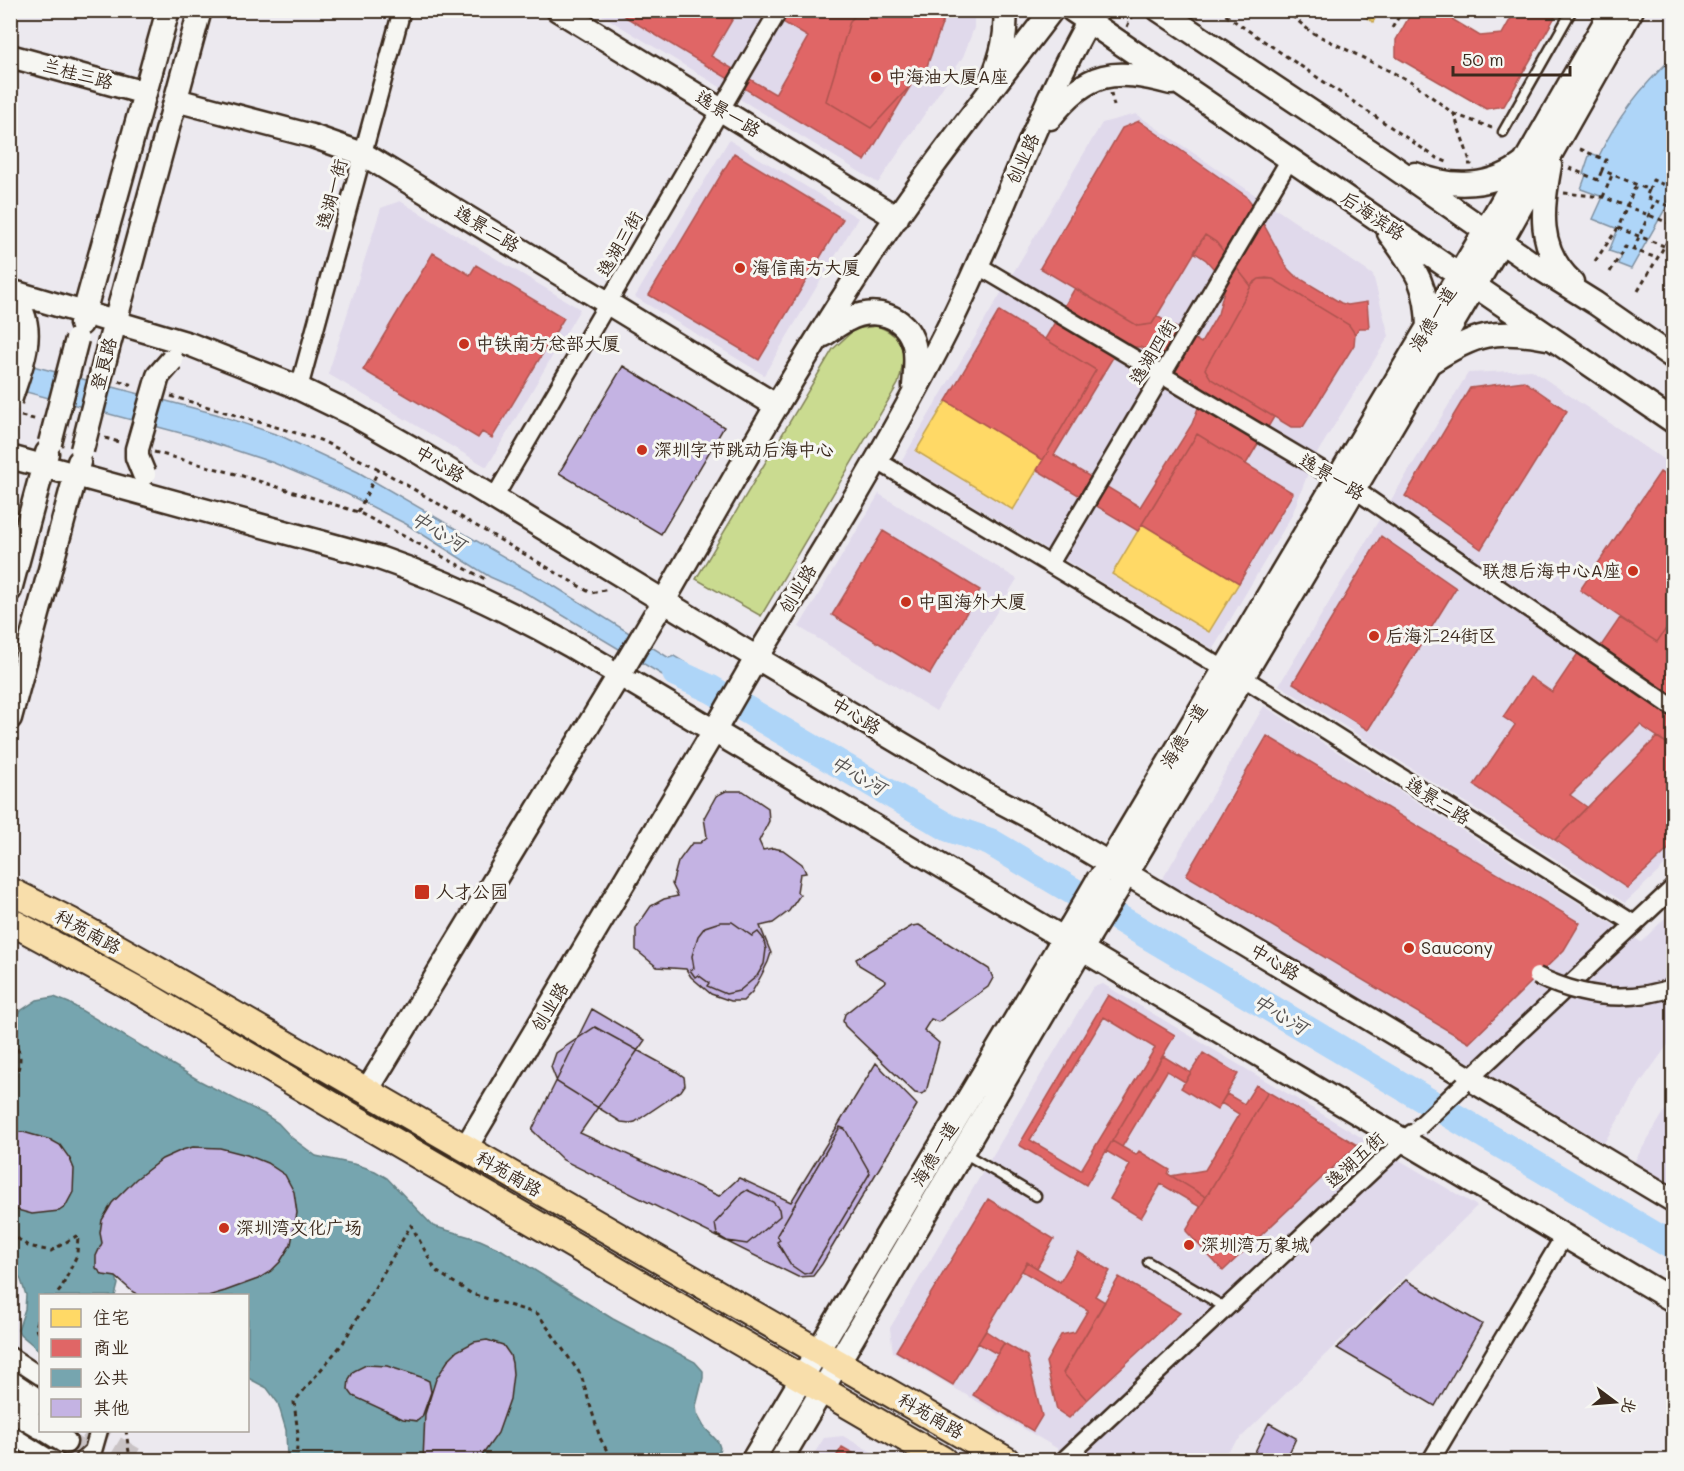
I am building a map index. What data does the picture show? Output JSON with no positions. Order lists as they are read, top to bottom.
{
  "streets": {
    "main road": [
      "兰桂三路",
      "逸景一路",
      "创业路",
      "后海滨路",
      "逸景二路",
      "海德一道",
      "登良路",
      "中心路",
      "科苑南路"
    ],
    "street": [
      "逸湖一街",
      "逸湖三街",
      "逸湖四街",
      "逸湖五街"
    ]
  },
  "crossings": [
    ["兰桂三路", "登良路"],
    ["逸景一路", "创业路"],
    ["逸景一路", "逸湖三街"],
    ["逸景一路", "海德一道"],
    ["逸景一路", "逸湖四街"],
    ["创业路", "后海滨路"],
    ["创业路", "逸景二路"],
    ["创业路", "中心路"],
    ["创业路", "科苑南路"],
    ["逸湖一街", "逸景二路"],
    ["逸湖一街", "中心路"],
    ["后海滨路", "海德一道"],
    ["后海滨路", "逸湖四街"],
    ["逸景二路", "逸湖三街"],
    ["逸景二路", "海德一道"],
    ["逸景二路", "逸湖四街"],
    ["逸景二路", "登良路"],
    ["逸景二路", "逸湖五街"],
    ["逸湖三街", "中心路"],
    ["海德一道", "中心路"],
    ["海德一道", "科苑南路"],
    ["登良路", "中心路"],
    ["中心路", "逸湖五街"]
  ],
  "water": ["中心河"],
  "places": {
    "other": [
      "中海油大厦A座",
      "海信南方大厦",
      "中铁南方总部大厦",
      "深圳字节跳动后海中心",
      "联想后海中心A座",
      "中国海外大厦",
      "后海汇24街区",
      "Saucony",
      "深圳湾文化广场",
      "深圳湾万象城"
    ],
    "transit": ["人才公园"]
  },
  "legend": [
    "住宅",
    "商业",
    "公共",
    "其他"
  ],
  "scale_bar": "50 m",
  "north": "right"
}
